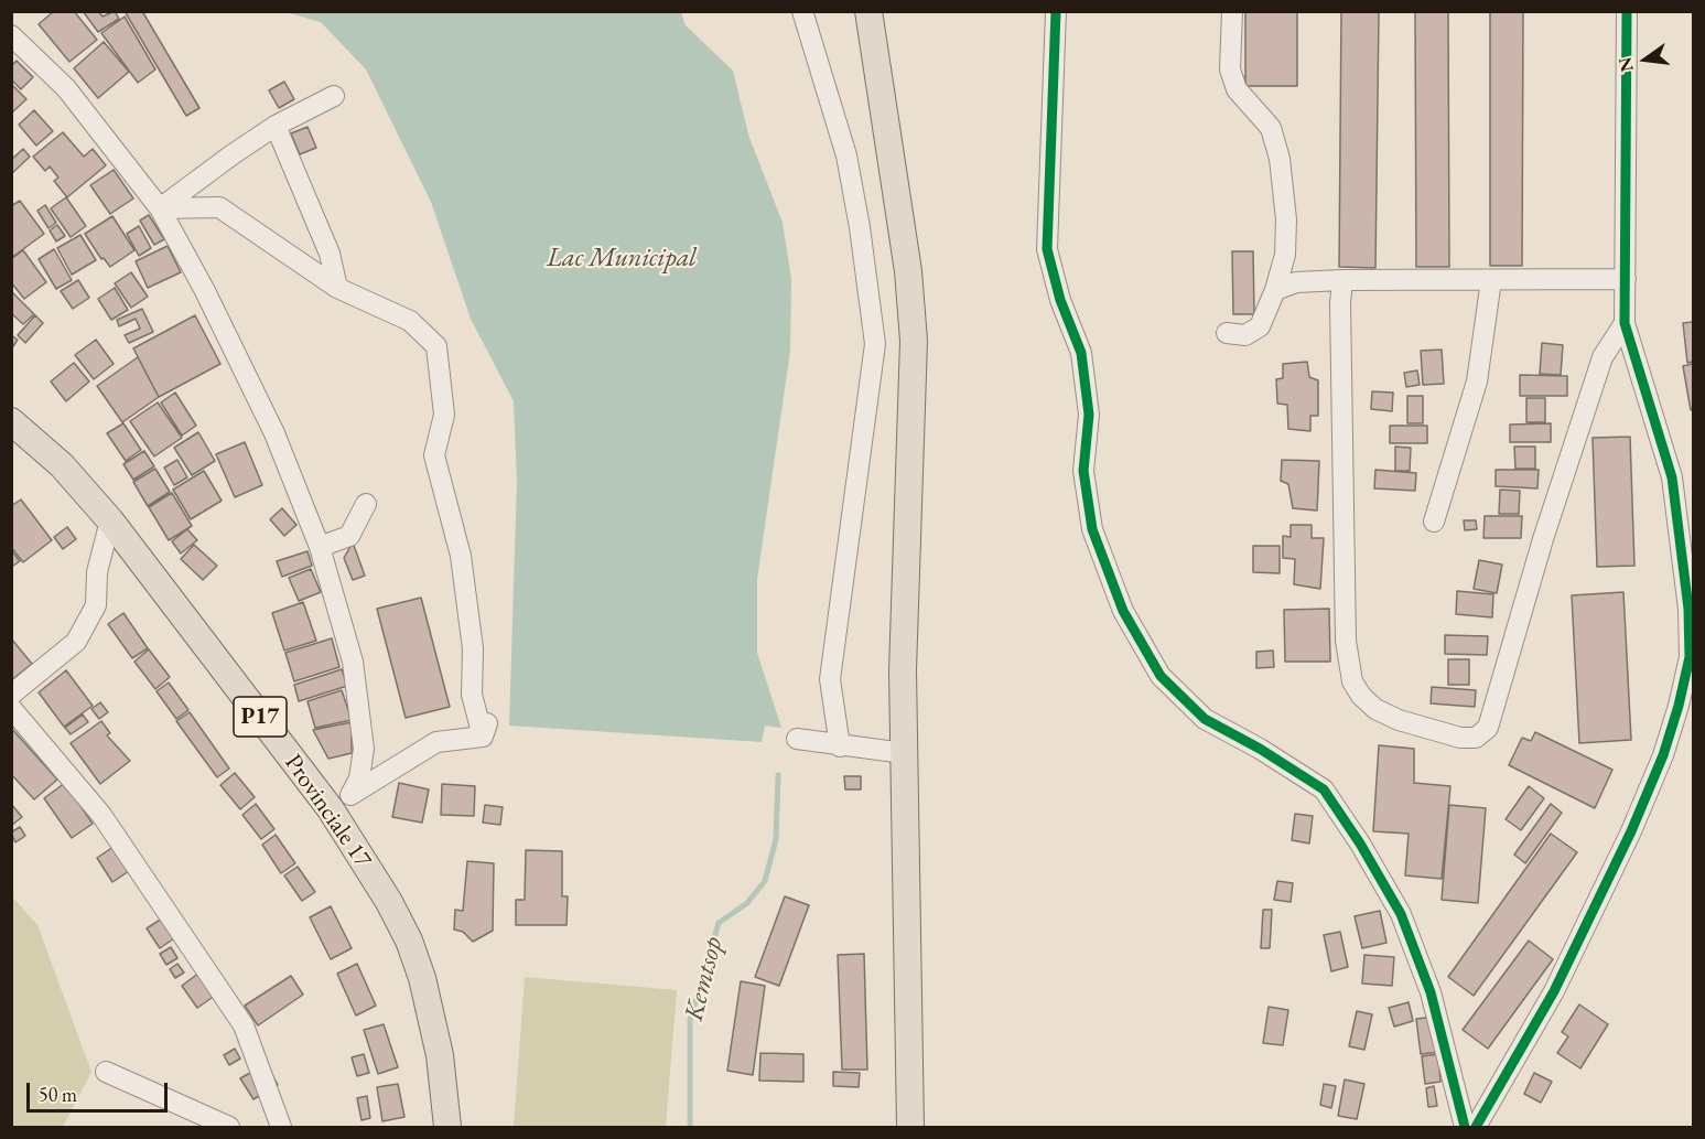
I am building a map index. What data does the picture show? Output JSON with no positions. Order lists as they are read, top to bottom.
{
  "streets": {
    "main road": ["P17", "Provinciale 17"]
  },
  "water": ["Lac Municipal", "Kemtsop"],
  "scale_bar": "50 m",
  "north": "left"
}
